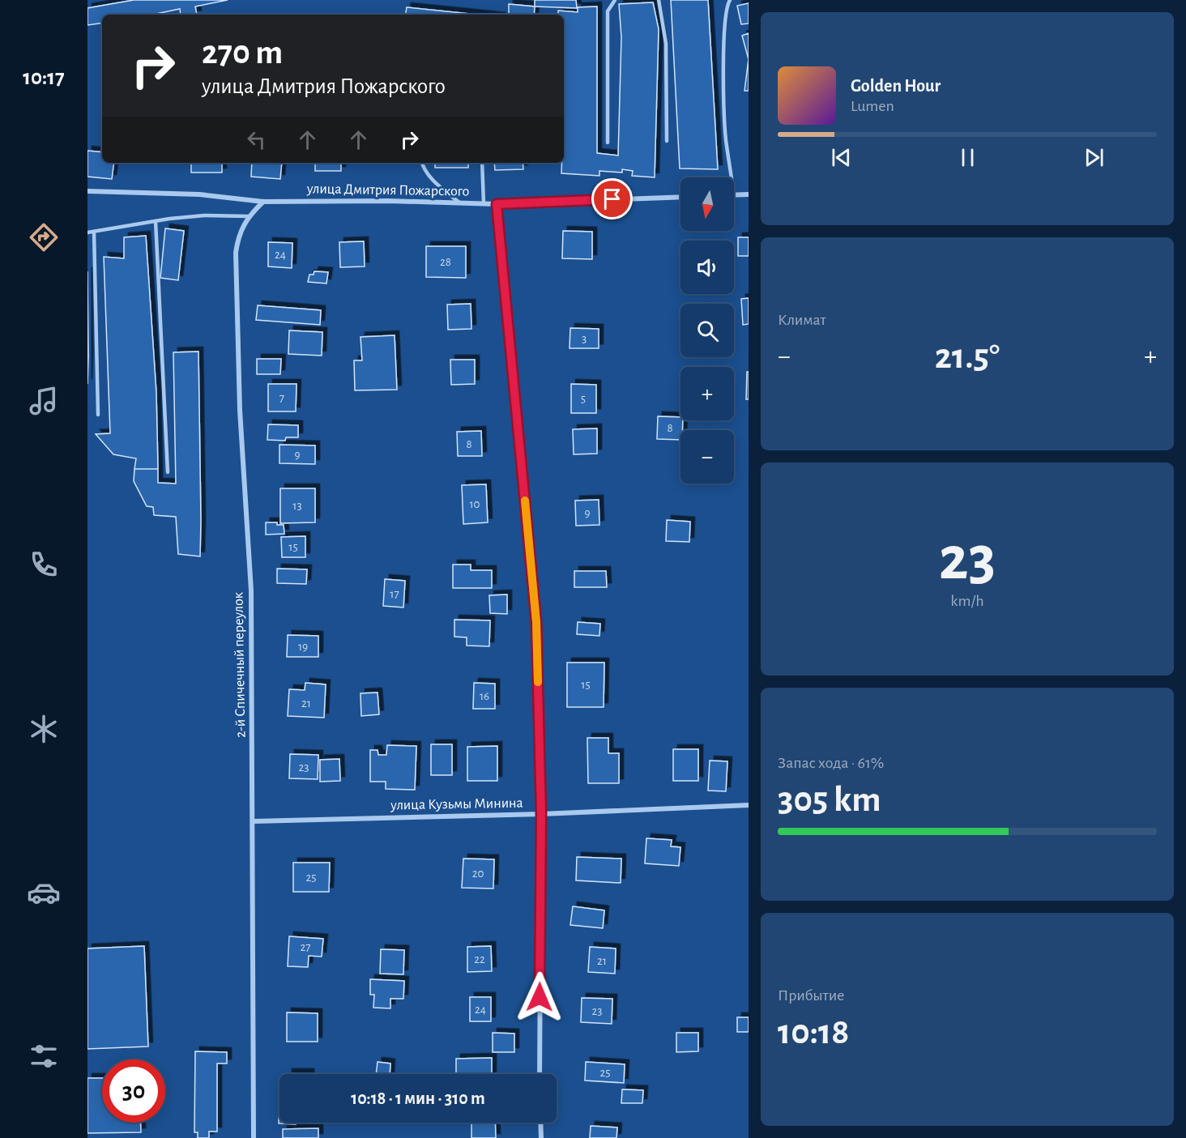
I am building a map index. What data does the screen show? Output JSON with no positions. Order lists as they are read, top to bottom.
{
  "streets": {
    "street": ["улица Дмитрия Пожарского", "2-й Спичечный переулок", "улица Кузьмы Минина"]
  },
  "crossings": [
    ["улица Дмитрия Пожарского", "2-й Спичечный переулок"],
    ["2-й Спичечный переулок", "улица Кузьмы Минина"]
  ],
  "house_numbers": [
    "24",
    "28",
    "3",
    "7",
    "5",
    "8",
    "8",
    "9",
    "10",
    "13",
    "9",
    "15",
    "17",
    "19",
    "15",
    "16",
    "21",
    "23",
    "20",
    "25",
    "27",
    "22",
    "21",
    "24",
    "23",
    "25"
  ],
  "north": "bottom",
  "page": {
    "tabs": "10:17",
    "turn": ["270 m", "улица Дмитрия Пожарского"],
    "song": ["Golden Hour", "Lumen"],
    "map_buttons": ["+", "−"],
    "tile": [
      "Климат",
      ["23", "km/h"],
      ["Запас хода · 61%", "305 km"],
      ["Прибытие", "10:18"]
    ],
    "heat": ["−", "21.5°", "+"],
    "limit": "30",
    "trip": "10:18 · 1 мин · 310 m"
  }
}
